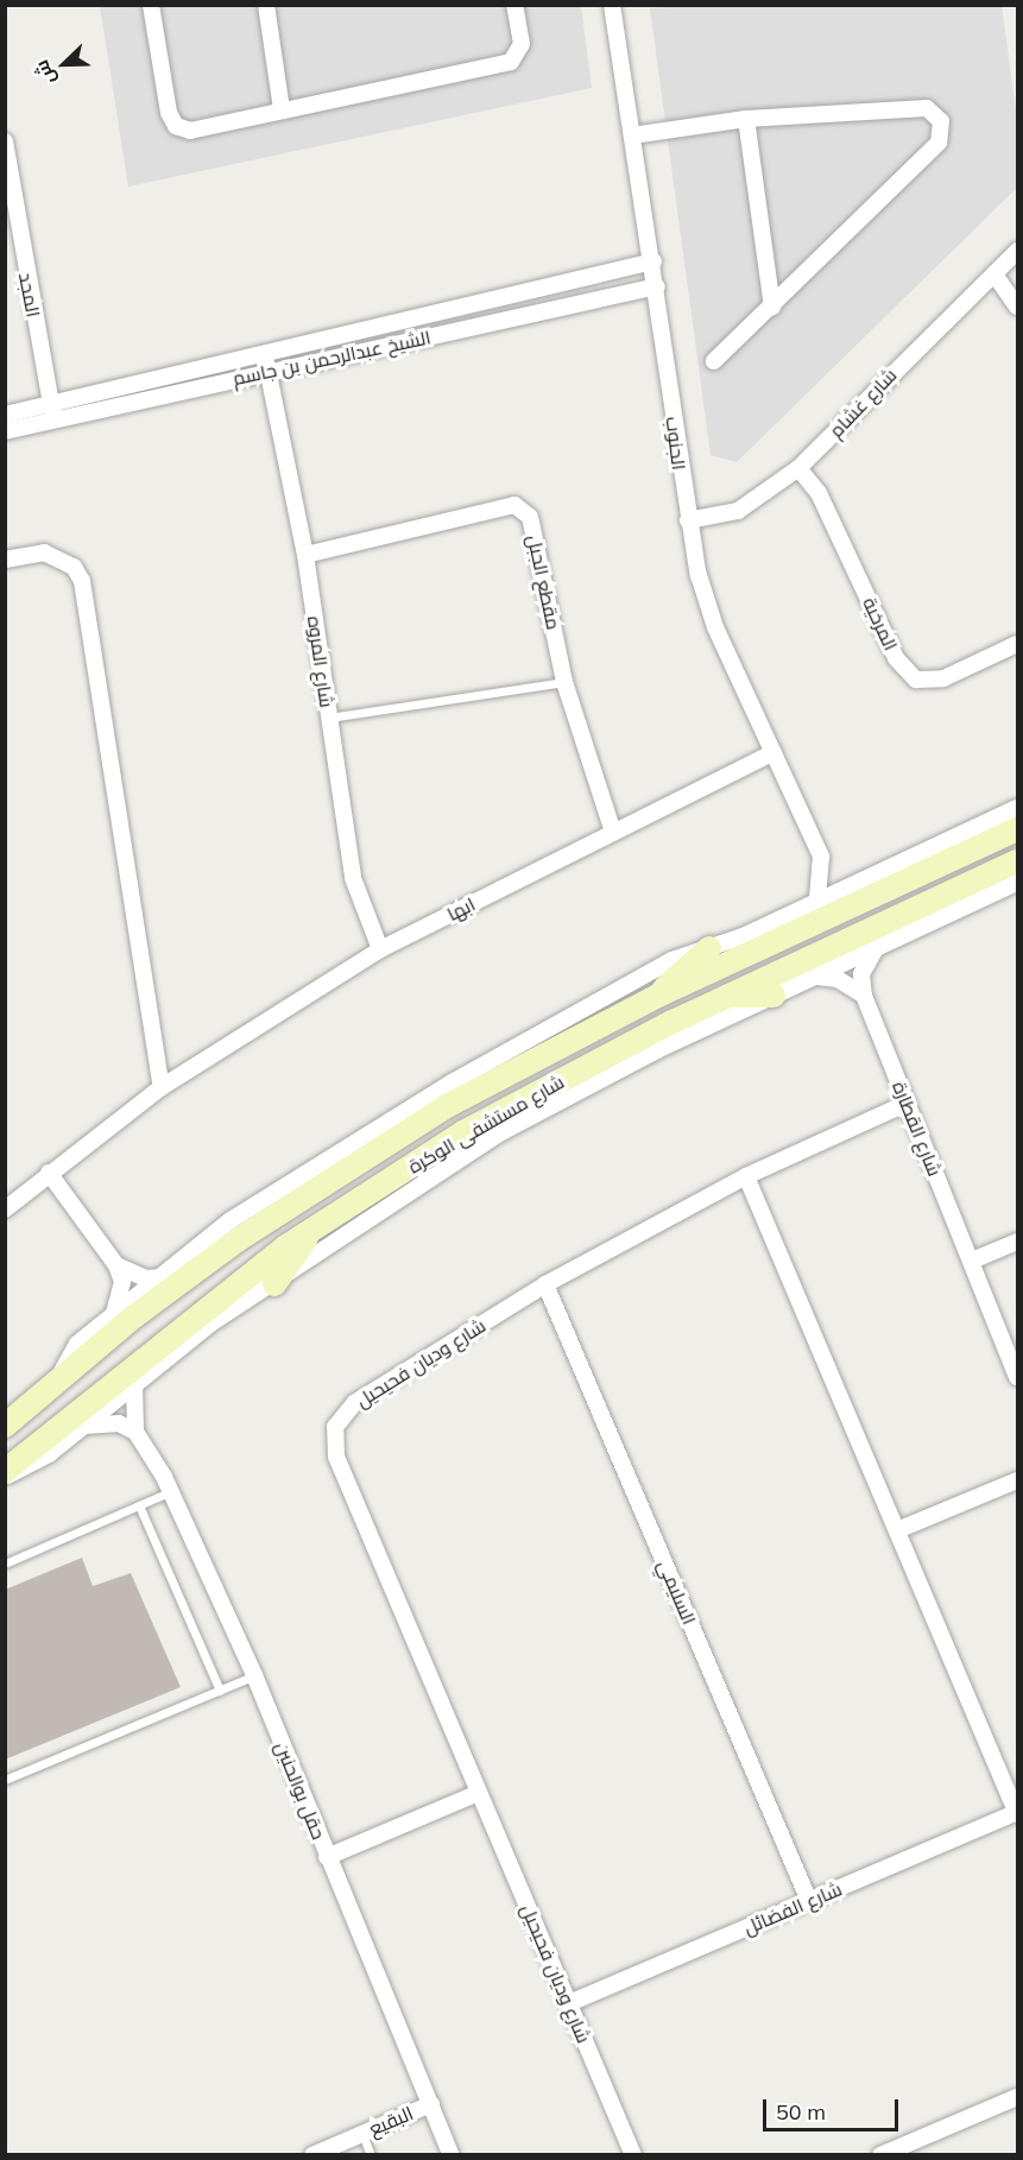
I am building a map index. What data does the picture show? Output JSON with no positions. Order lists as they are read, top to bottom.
{
  "streets": {
    "street": [
      "المجد",
      "الشيخ عبدالرحمن بن جاسم",
      "شارع غشام",
      "الجنوب",
      "مقطع الجبل",
      "المرخية",
      "شارع المروه",
      "ابها",
      "شارع مستشفى الوكرة",
      "شارع القطارة",
      "شارع وديان فحيحيل",
      "السليمي",
      "حقل بوالحنين",
      "شارع الفضائل",
      "البقيع"
    ]
  },
  "crossings": [
    ["المجد", "الشيخ عبدالرحمن بن جاسم"],
    ["الشيخ عبدالرحمن بن جاسم", "الجنوب"],
    ["الشيخ عبدالرحمن بن جاسم", "شارع المروه"],
    ["شارع غشام", "الجنوب"],
    ["شارع غشام", "المرخية"],
    ["الجنوب", "ابها"],
    ["الجنوب", "شارع مستشفى الوكرة"],
    ["مقطع الجبل", "شارع المروه"],
    ["مقطع الجبل", "ابها"],
    ["شارع المروه", "ابها"],
    ["شارع مستشفى الوكرة", "شارع القطارة"],
    ["شارع مستشفى الوكرة", "حقل بوالحنين"],
    ["شارع القطارة", "شارع وديان فحيحيل"],
    ["شارع وديان فحيحيل", "السليمي"],
    ["شارع وديان فحيحيل", "شارع الفضائل"],
    ["السليمي", "شارع الفضائل"],
    ["حقل بوالحنين", "البقيع"]
  ],
  "scale_bar": "50 m",
  "north": "bottom left"
}
